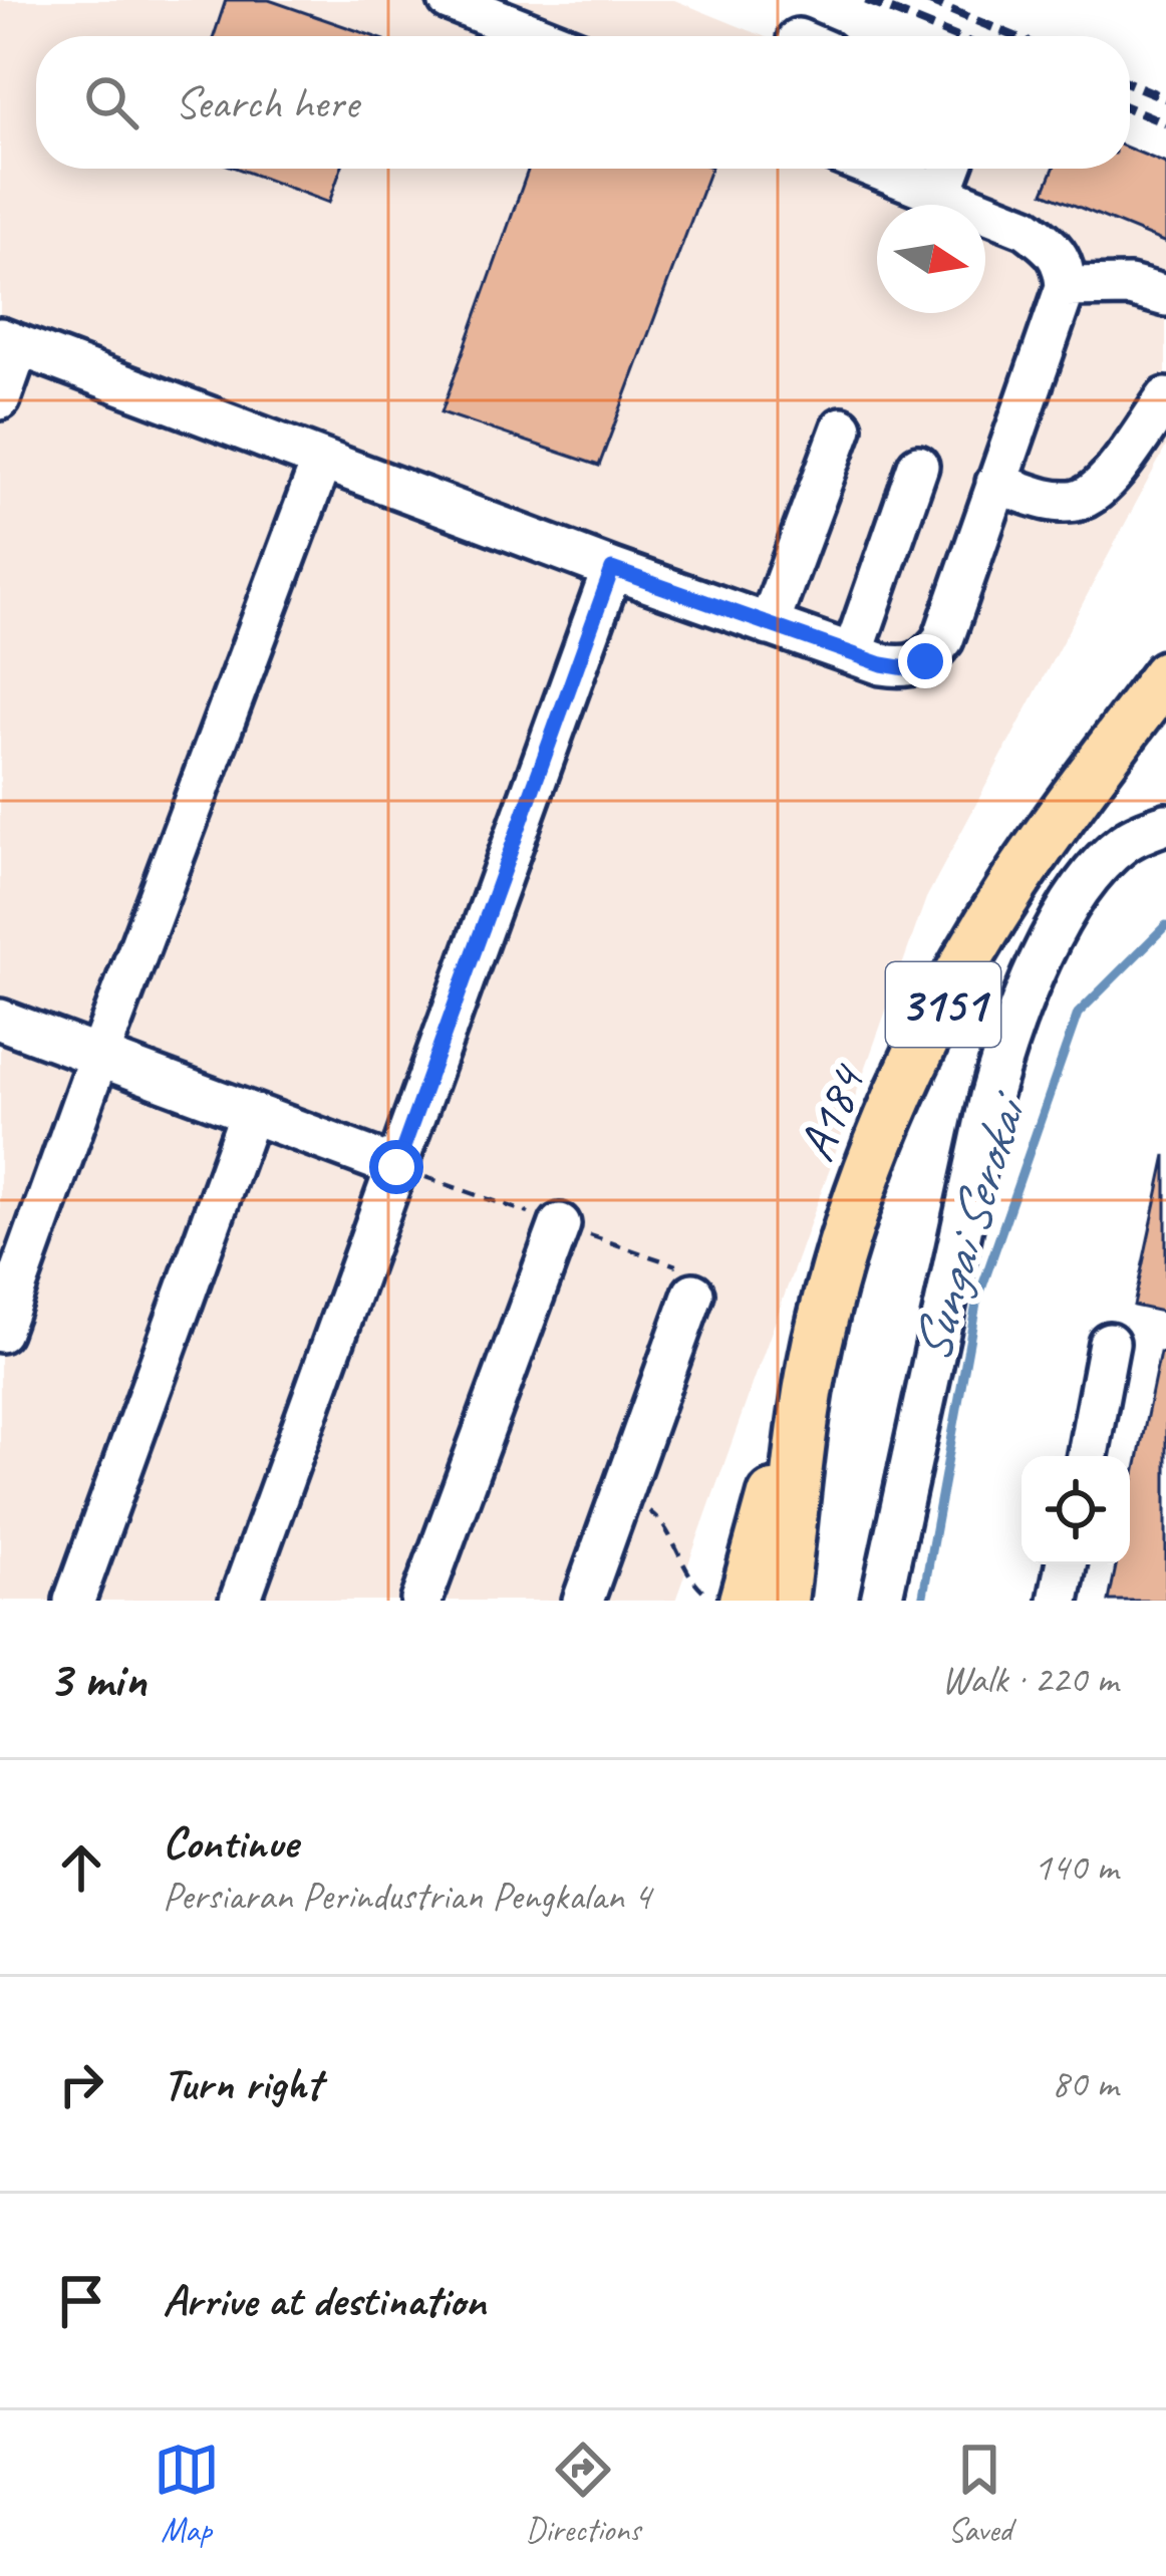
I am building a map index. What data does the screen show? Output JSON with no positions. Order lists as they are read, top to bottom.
{
  "streets": {
    "main road": ["3151", "A184"]
  },
  "crossings": [
    ["3151", "A184"]
  ],
  "water": ["Sungai Serokai"],
  "north": "right",
  "page": {
    "search": "Search here",
    "heading": ["3 min", "Walk · 220 m"],
    "list": [
      ["Continue", "Persiaran Perindustrian Pengkalan 4", "140 m"],
      ["Turn right", "80 m"],
      "Arrive at destination"
    ],
    "nav": ["Map", "Directions", "Saved"]
  }
}
